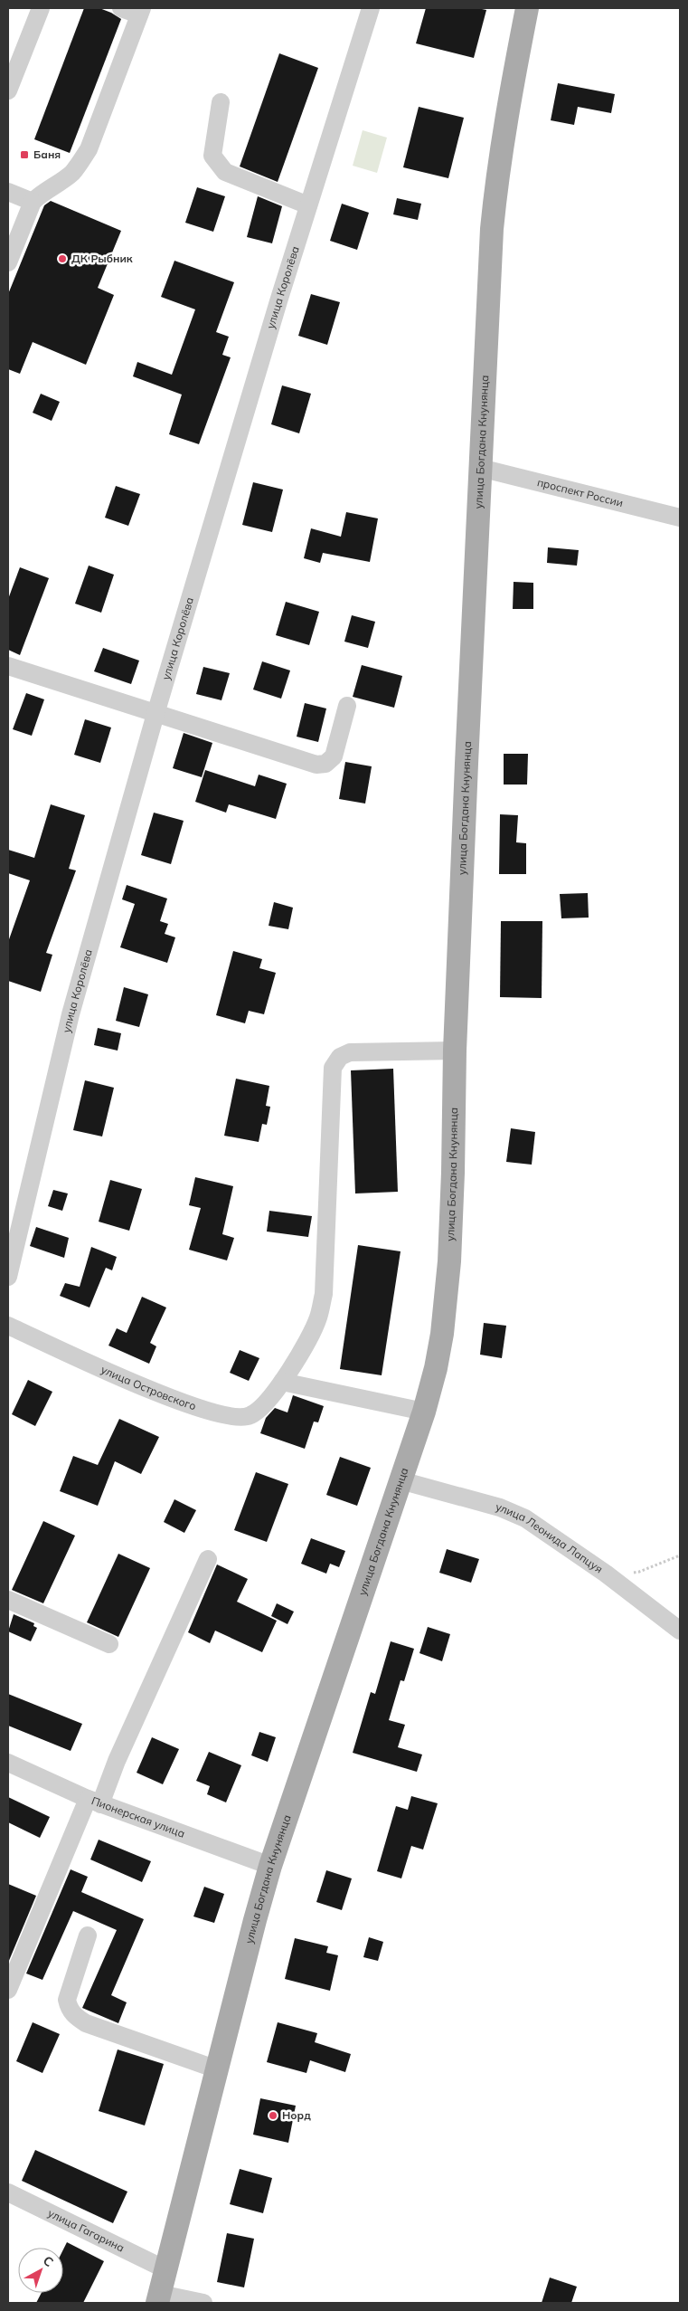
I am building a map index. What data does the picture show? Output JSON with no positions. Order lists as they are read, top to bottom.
{
  "streets": {
    "main road": ["улица Богдана Кнунянца"],
    "street": [
      "улица Королёва",
      "проспект России",
      "улица Островского",
      "улица Леонида Лапцуя",
      "Пионерская улица",
      "улица Гагарина"
    ]
  },
  "crossings": [
    ["улица Богдана Кнунянца", "проспект России"],
    ["улица Богдана Кнунянца", "улица Островского"],
    ["улица Богдана Кнунянца", "улица Леонида Лапцуя"],
    ["улица Богдана Кнунянца", "Пионерская улица"],
    ["улица Богдана Кнунянца", "улица Гагарина"]
  ],
  "places": {
    "transit": ["Баня"],
    "other": ["ДК Рыбник", "Норд"]
  },
  "north": "top right"
}
